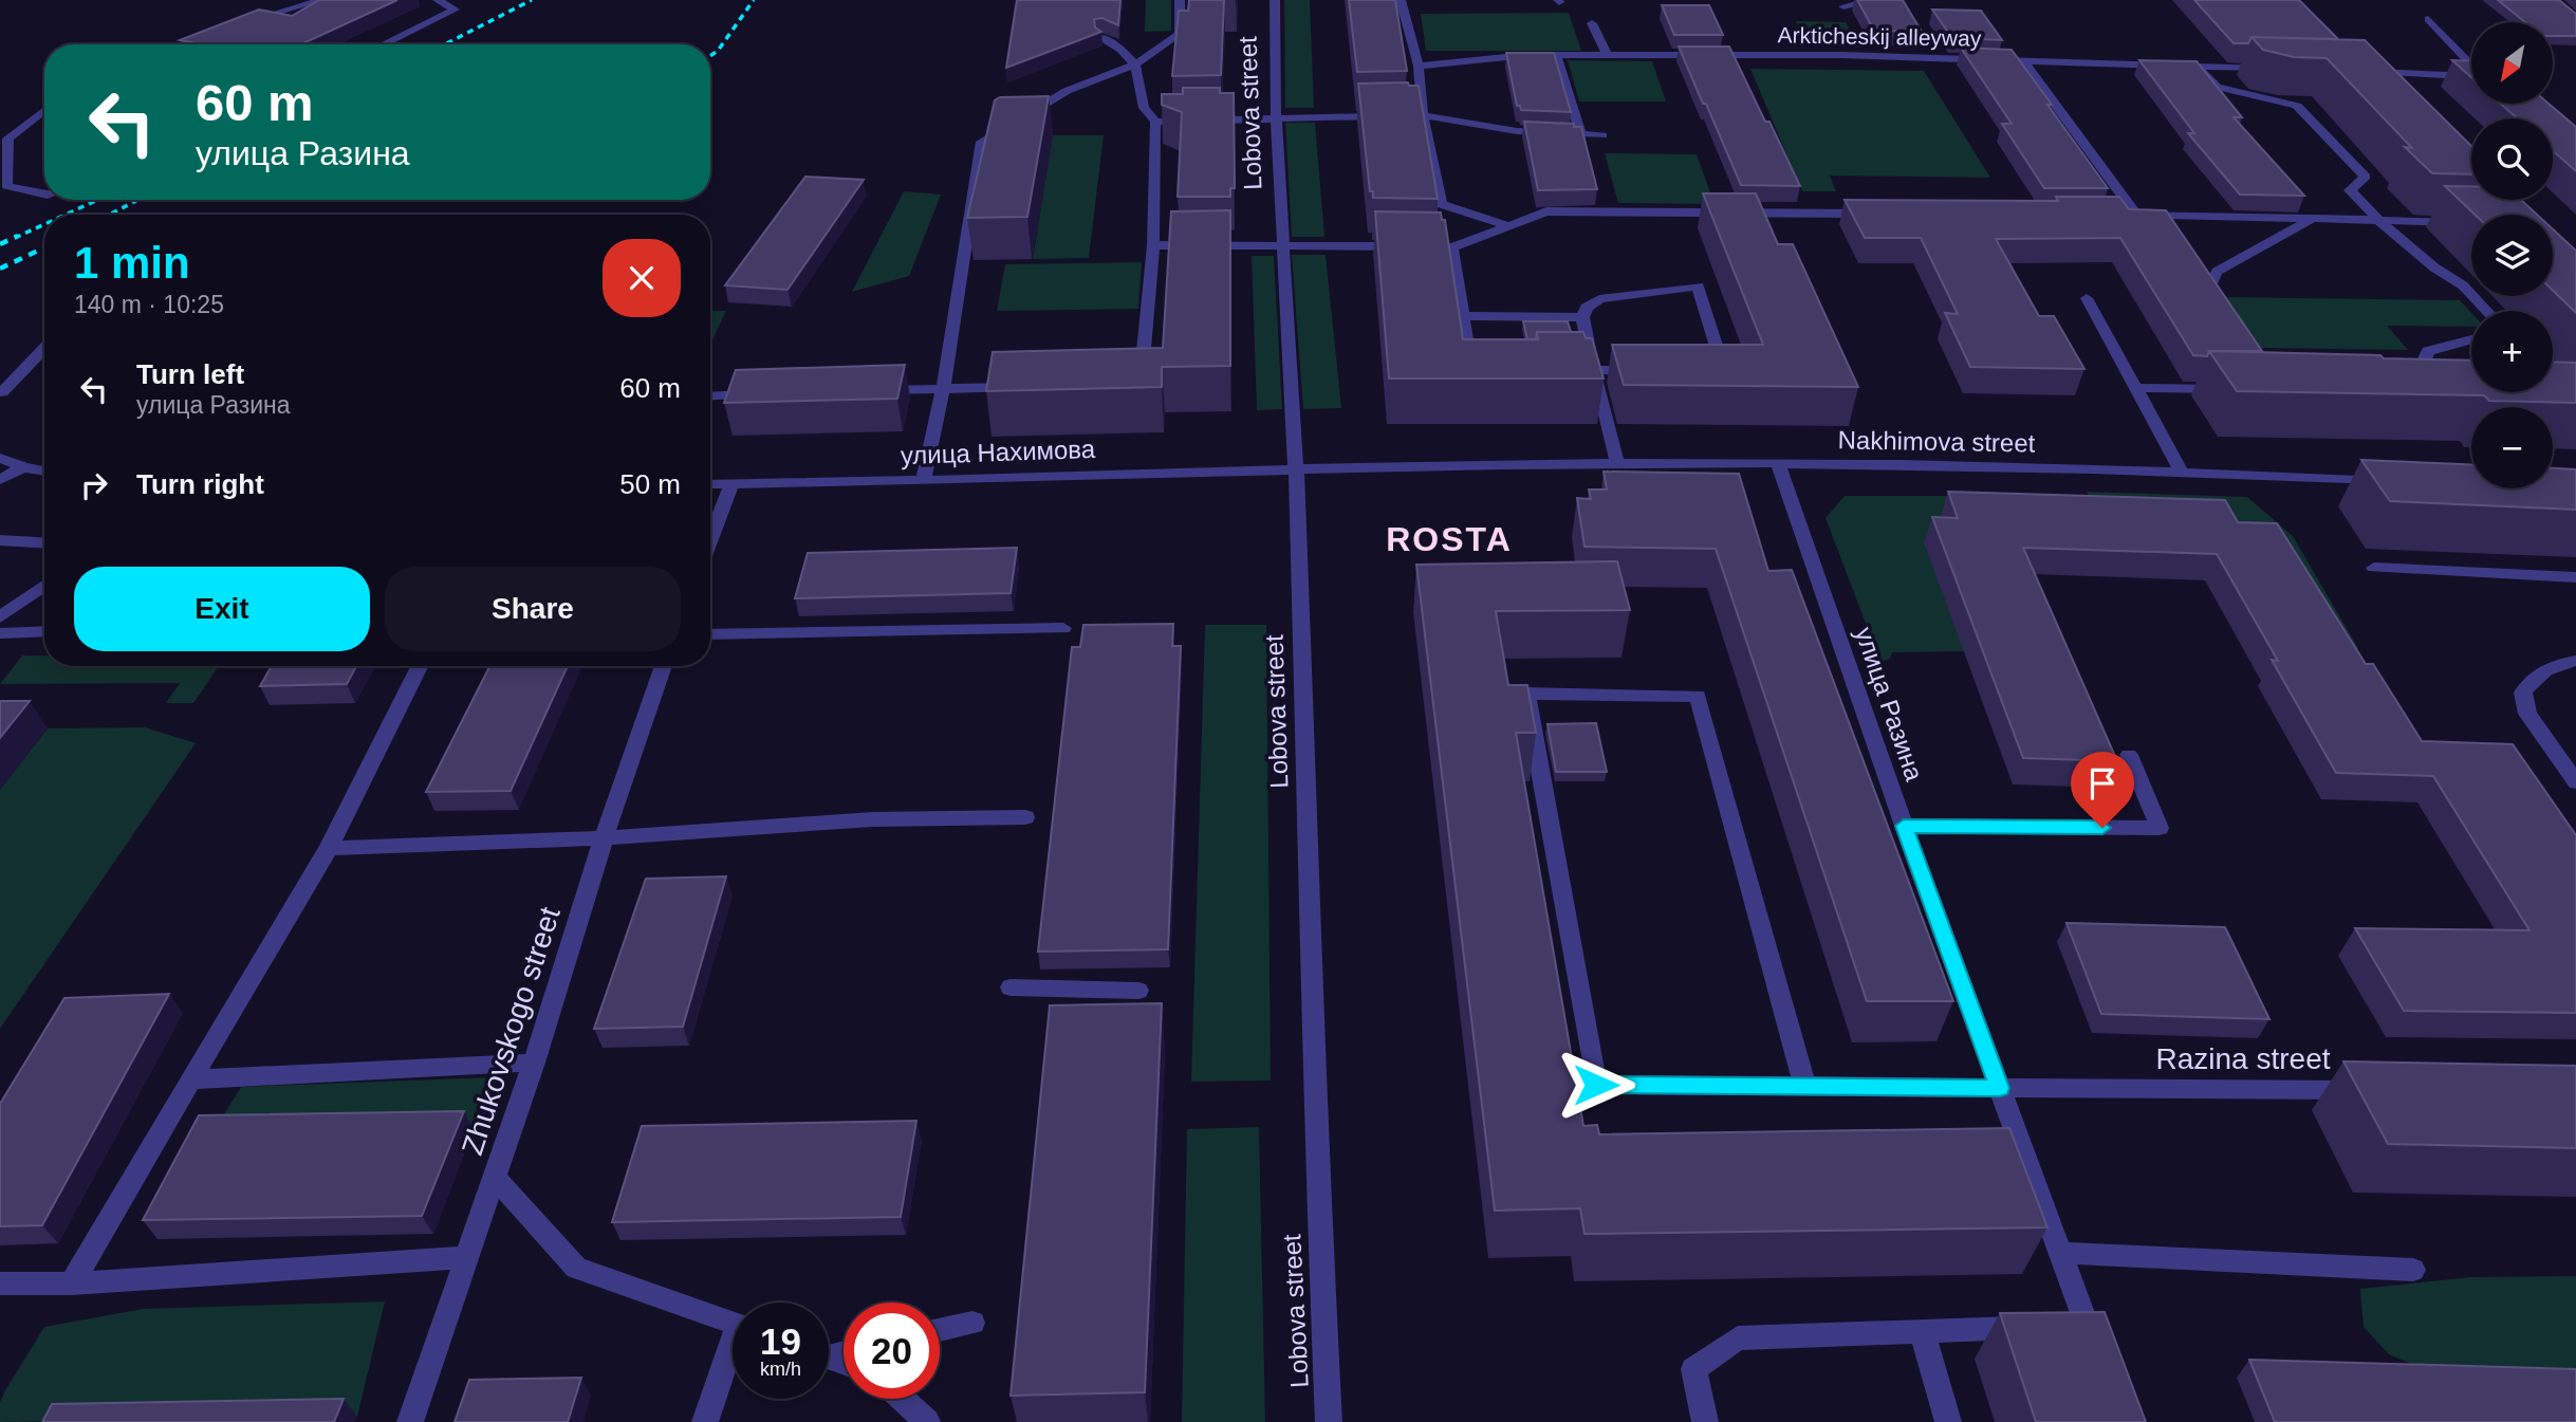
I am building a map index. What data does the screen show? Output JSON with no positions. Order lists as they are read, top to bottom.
{
  "streets": {
    "street": [
      "Arkticheskij alleyway",
      "Lobova street",
      "Nakhimova street",
      "улица Нахимова",
      "улица Разина",
      "Zhukovskogo street",
      "Razina street"
    ]
  },
  "crossings": [
    ["Lobova street", "Nakhimova street"],
    ["Lobova street", "улица Нахимова"],
    ["Nakhimova street", "улица Нахимова"],
    ["Nakhimova street", "улица Разина"],
    ["улица Разина", "Razina street"]
  ],
  "districts": ["ROSTA"],
  "north": "bottom left",
  "page": {
    "map_buttons": ["+", "−"],
    "turn": ["60 m", "улица Разина"],
    "heading": ["1 min", "140 m · 10:25"],
    "list": [
      {
        "name": "Turn left",
        "note": "улица Разина",
        "value": "60 m"
      },
      {
        "name": "Turn right",
        "value": "50 m"
      }
    ],
    "buttons": ["Exit", "Share"],
    "speed": "19 km/h",
    "limit": "20"
  }
}
